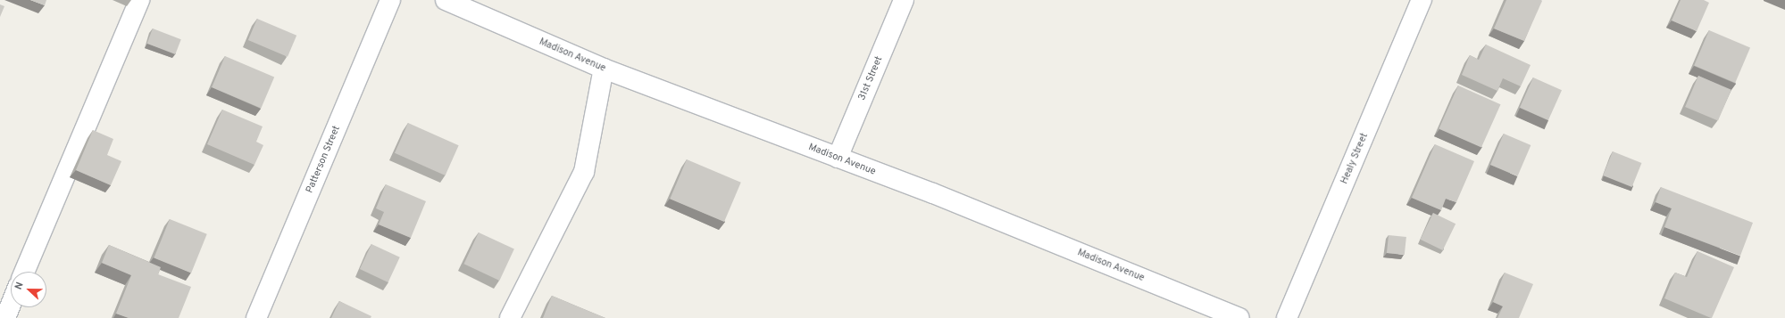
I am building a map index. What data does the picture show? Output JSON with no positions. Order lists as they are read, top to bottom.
{
  "streets": {
    "street": [
      "Madison Avenue",
      "31st Street",
      "Healy Street",
      "Patterson Street"
    ]
  },
  "crossings": [
    ["Madison Avenue", "31st Street"]
  ],
  "north": "left"
}
